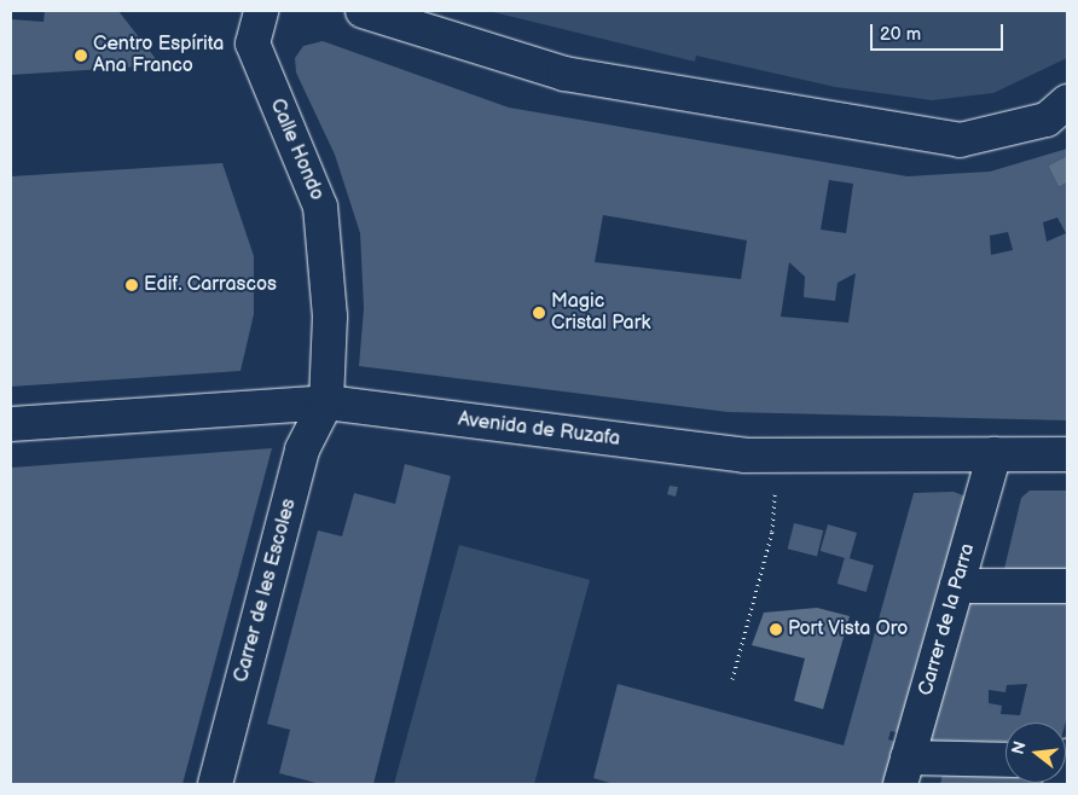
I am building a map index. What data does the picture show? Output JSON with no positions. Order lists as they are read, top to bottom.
{
  "streets": {
    "street": [
      "Calle Hondo",
      "Avenida de Ruzafa",
      "Carrer de les Escoles",
      "Carrer de la Parra"
    ]
  },
  "crossings": [
    ["Calle Hondo", "Avenida de Ruzafa"],
    ["Calle Hondo", "Carrer de les Escoles"],
    ["Avenida de Ruzafa", "Carrer de les Escoles"],
    ["Avenida de Ruzafa", "Carrer de la Parra"]
  ],
  "places": [
    "Centro Espírita Ana Franco",
    "Edif. Carrascos",
    "Magic Cristal Park",
    "Port Vista Oro"
  ],
  "scale_bar": "20 m",
  "north": "left"
}
